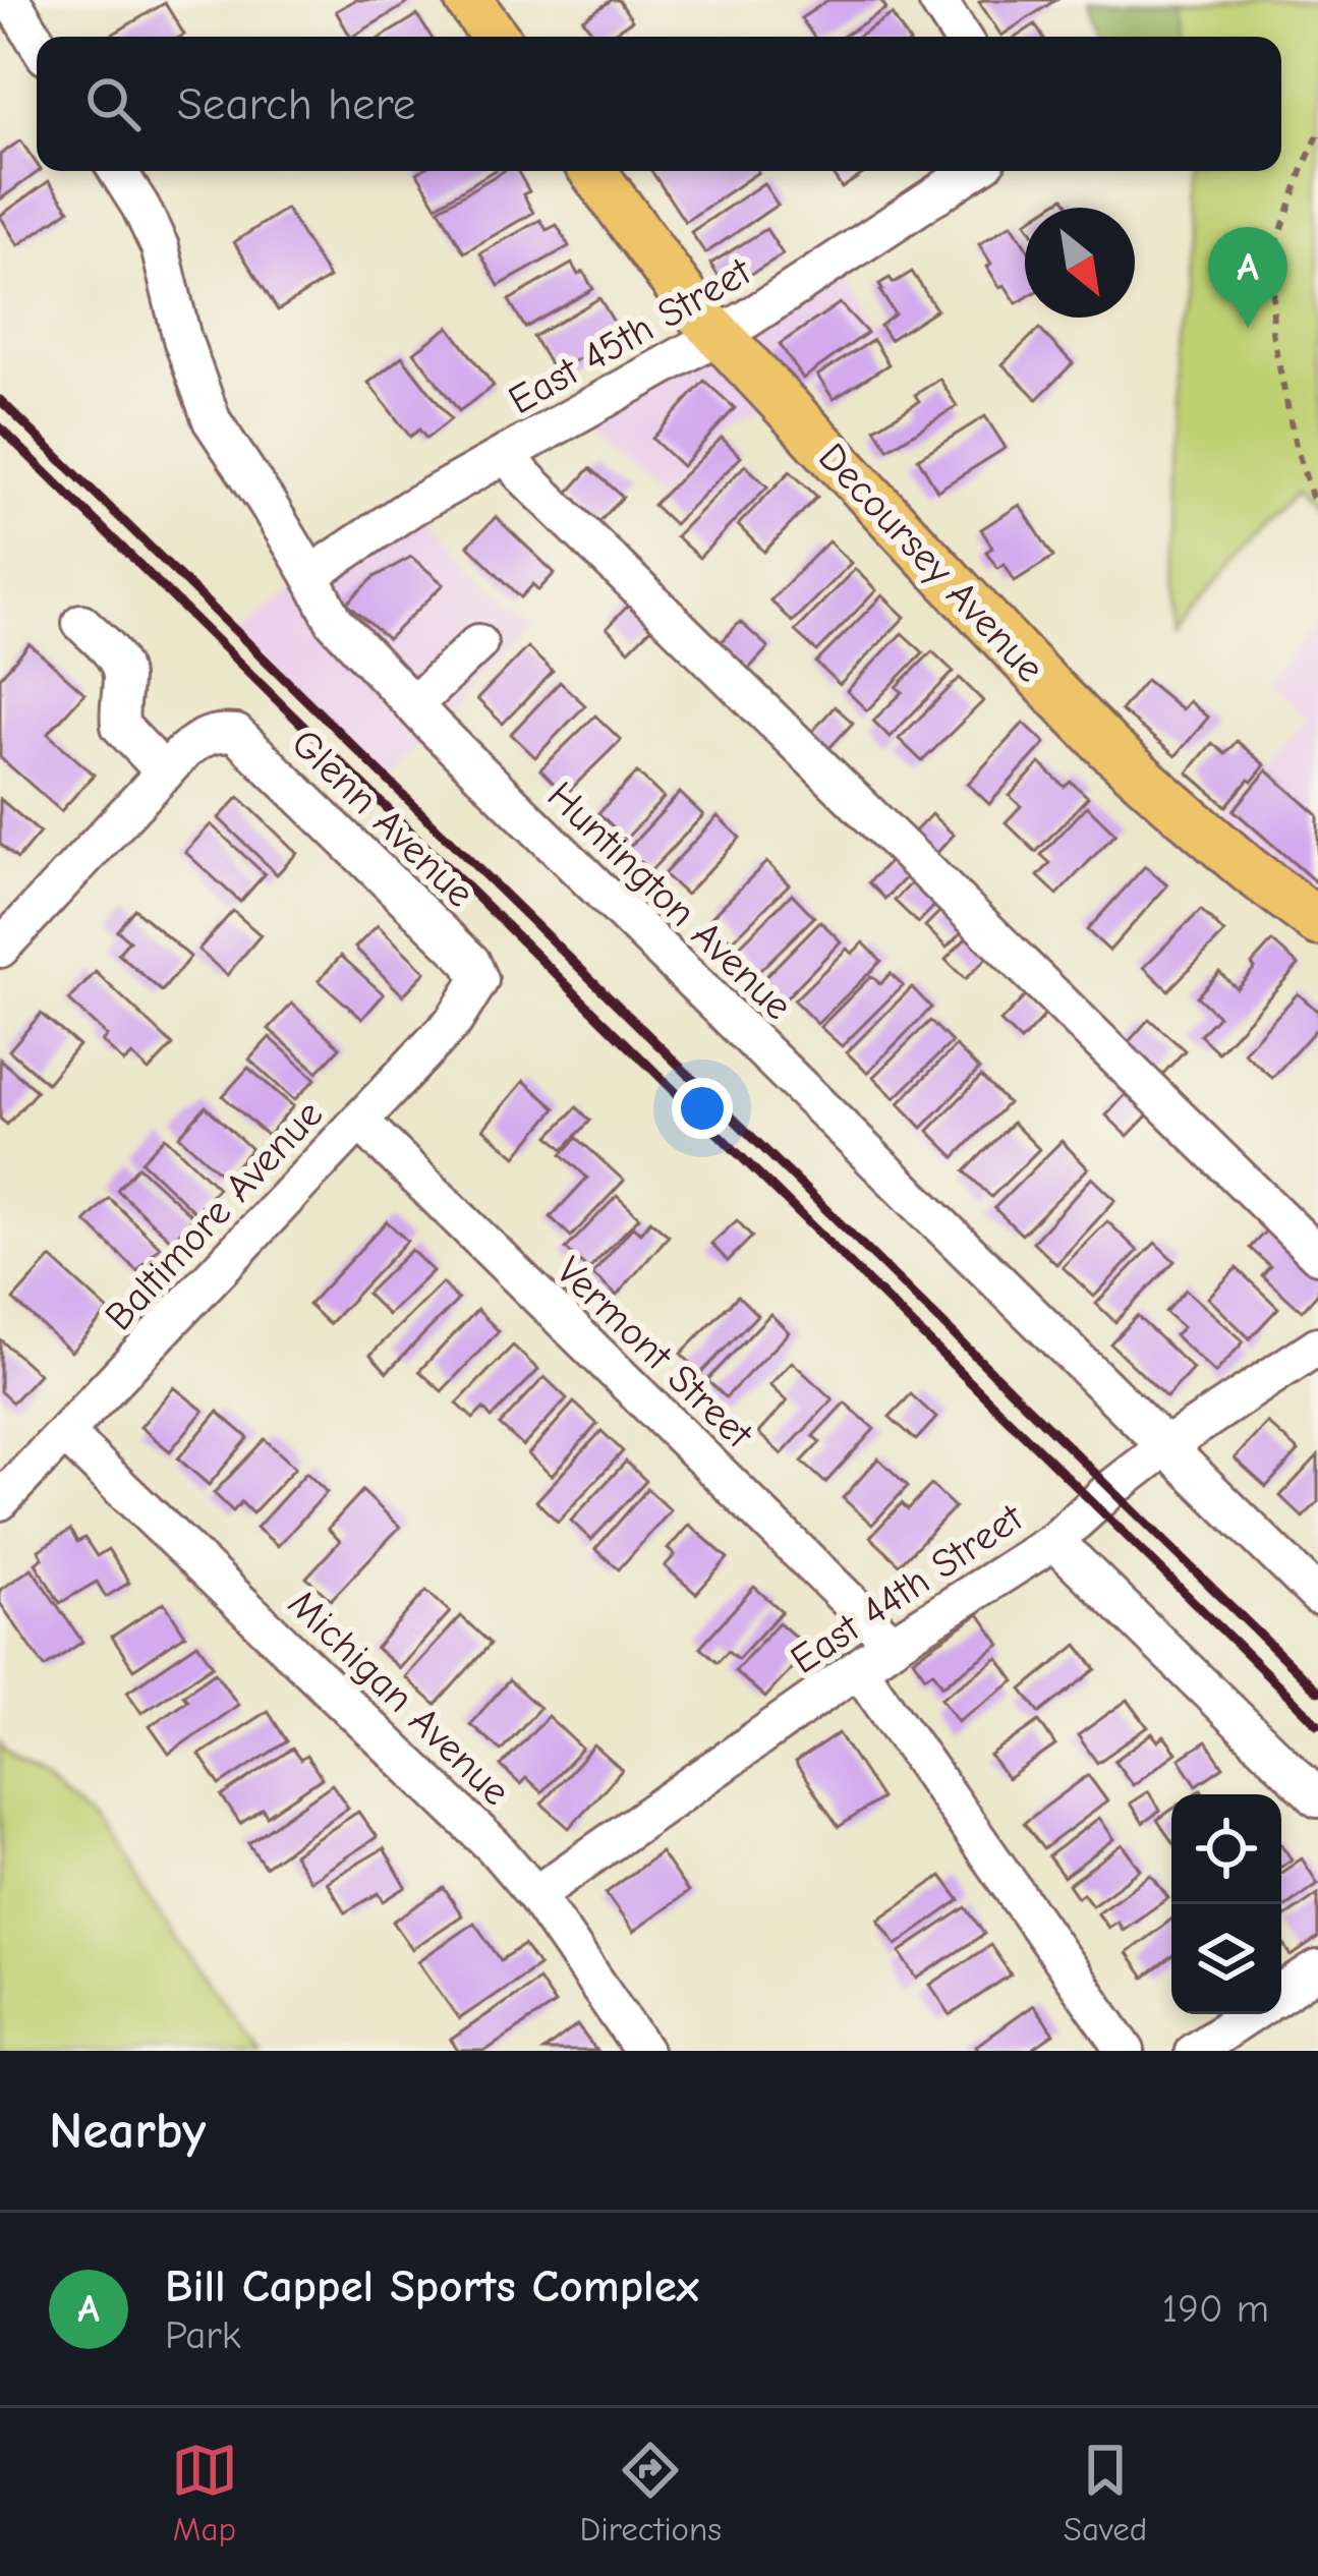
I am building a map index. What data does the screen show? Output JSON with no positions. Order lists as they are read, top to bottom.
{
  "streets": {
    "main road": ["Decoursey Avenue"],
    "street": [
      "East 45th Street",
      "Glenn Avenue",
      "Huntington Avenue",
      "Baltimore Avenue",
      "Vermont Street",
      "East 44th Street",
      "Michigan Avenue"
    ]
  },
  "crossings": [
    ["East 45th Street", "Decoursey Avenue"],
    ["East 45th Street", "Huntington Avenue"],
    ["Glenn Avenue", "Baltimore Avenue"],
    ["Huntington Avenue", "East 44th Street"],
    ["Baltimore Avenue", "Vermont Street"],
    ["Baltimore Avenue", "Michigan Avenue"],
    ["Vermont Street", "East 44th Street"],
    ["East 44th Street", "Michigan Avenue"]
  ],
  "north": "bottom right",
  "page": {
    "search": "Search here",
    "pins": "A",
    "heading": "Nearby",
    "list": [
      {
        "mark": "A",
        "name": "Bill Cappel Sports Complex",
        "note": "Park",
        "value": "190 m"
      }
    ],
    "nav": ["Map", "Directions", "Saved"]
  }
}
